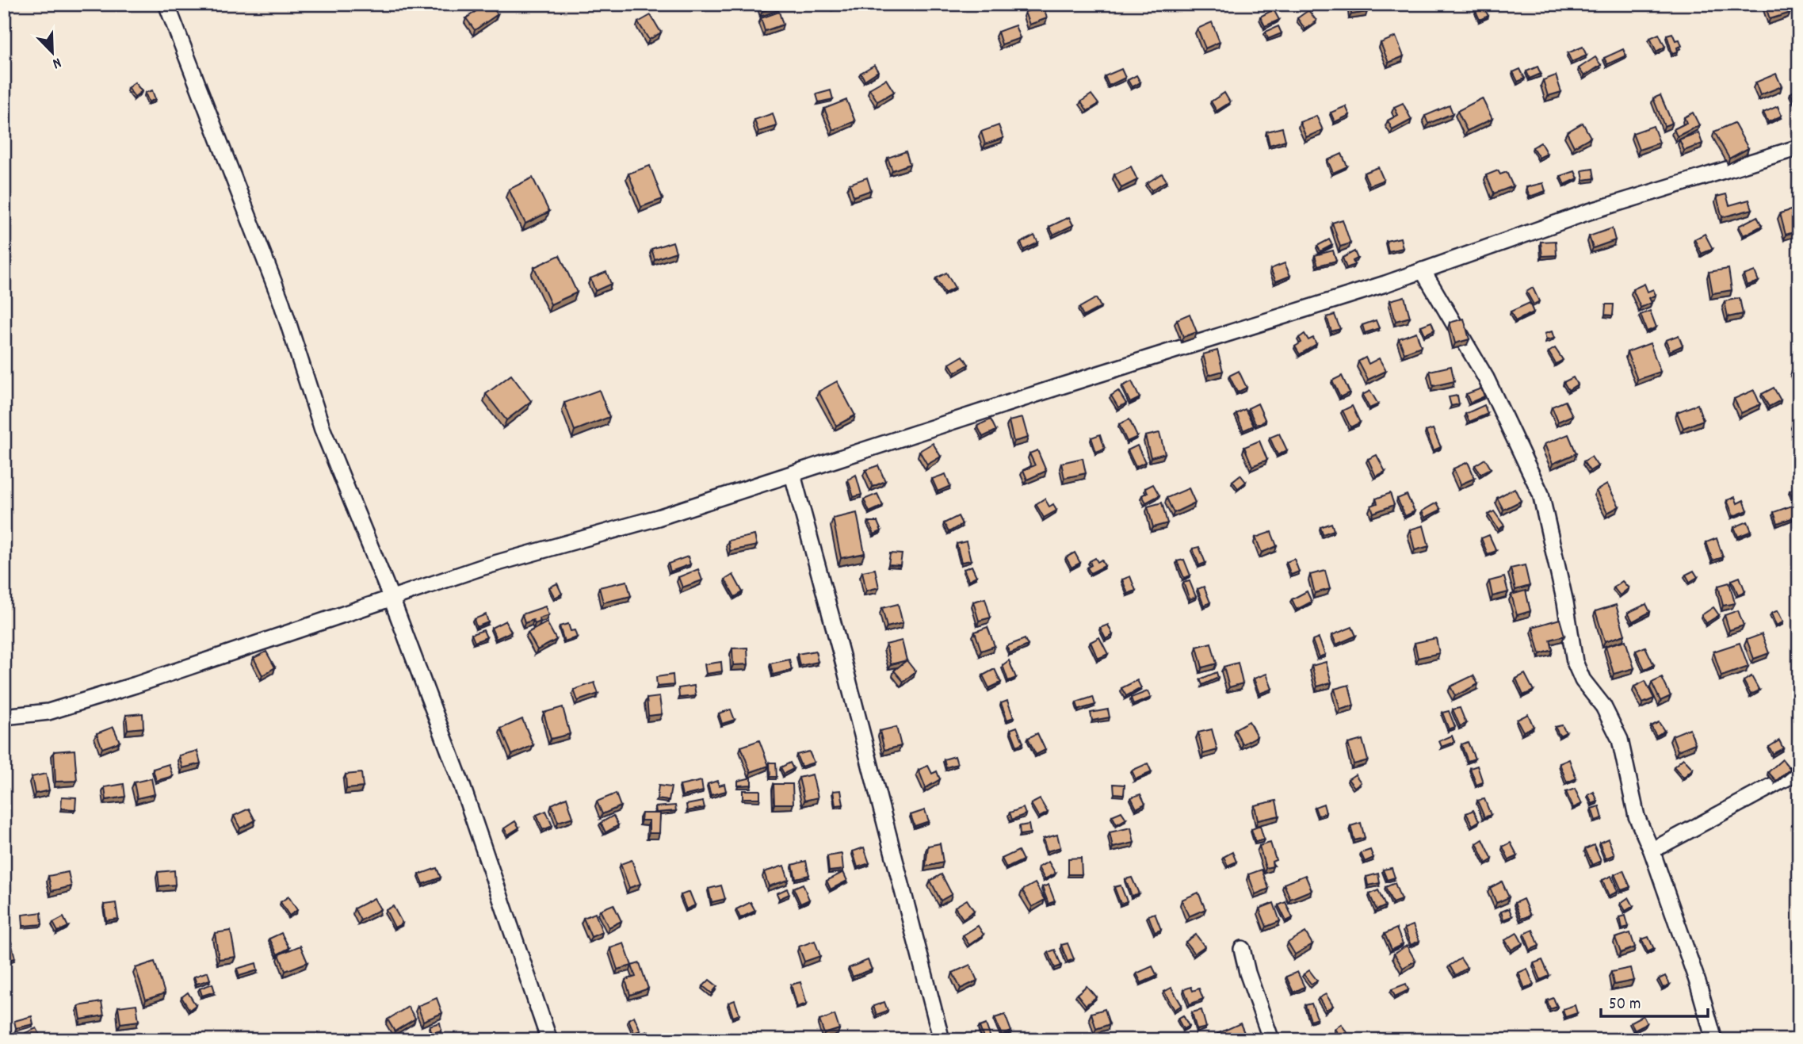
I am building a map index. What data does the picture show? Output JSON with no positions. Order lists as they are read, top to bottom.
{
  "scale_bar": "50 m",
  "north": "bottom right"
}
